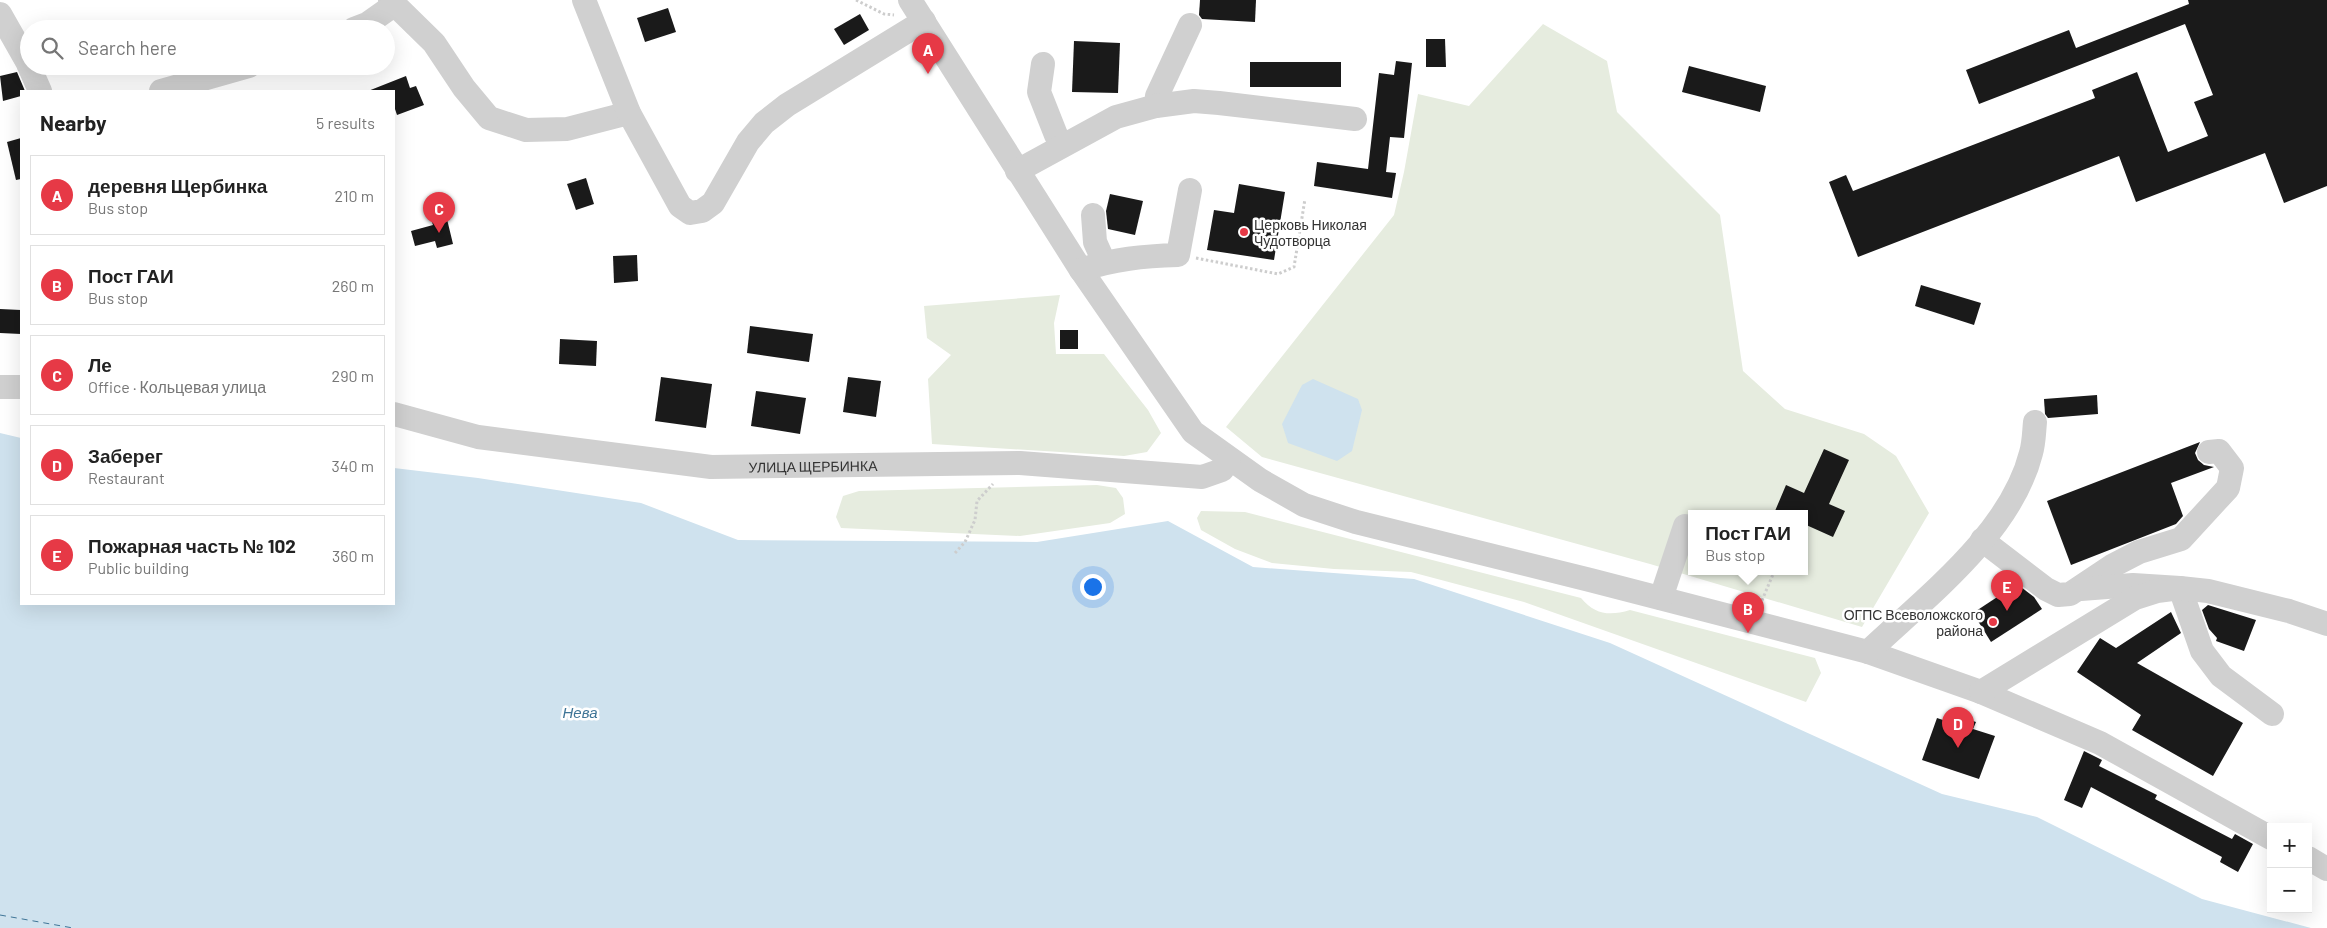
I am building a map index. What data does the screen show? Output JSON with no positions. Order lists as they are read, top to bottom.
{
  "streets": {
    "street": ["УЛИЦА ЩЕРБИНКА"]
  },
  "water": ["Нева"],
  "places": ["Церковь Николая Чудотворца", "ОГПС Всеволожского района"],
  "page": {
    "search": "Search here",
    "pins": [
      "A",
      "C",
      "E",
      "B",
      "D"
    ],
    "heading": ["Nearby", "5 results"],
    "list": [
      {
        "mark": "A",
        "name": "деревня Щербинка",
        "note": "Bus stop",
        "value": "210 m"
      },
      {
        "mark": "B",
        "name": "Пост ГАИ",
        "note": "Bus stop",
        "value": "260 m"
      },
      {
        "mark": "C",
        "name": "Ле",
        "note": "Office · Кольцевая улица",
        "value": "290 m"
      },
      {
        "mark": "D",
        "name": "Заберег",
        "note": "Restaurant",
        "value": "340 m"
      },
      {
        "mark": "E",
        "name": "Пожарная часть № 102",
        "note": "Public building",
        "value": "360 m"
      }
    ],
    "popup": ["Пост ГАИ", "Bus stop"],
    "map_buttons": ["+", "−"]
  }
}
